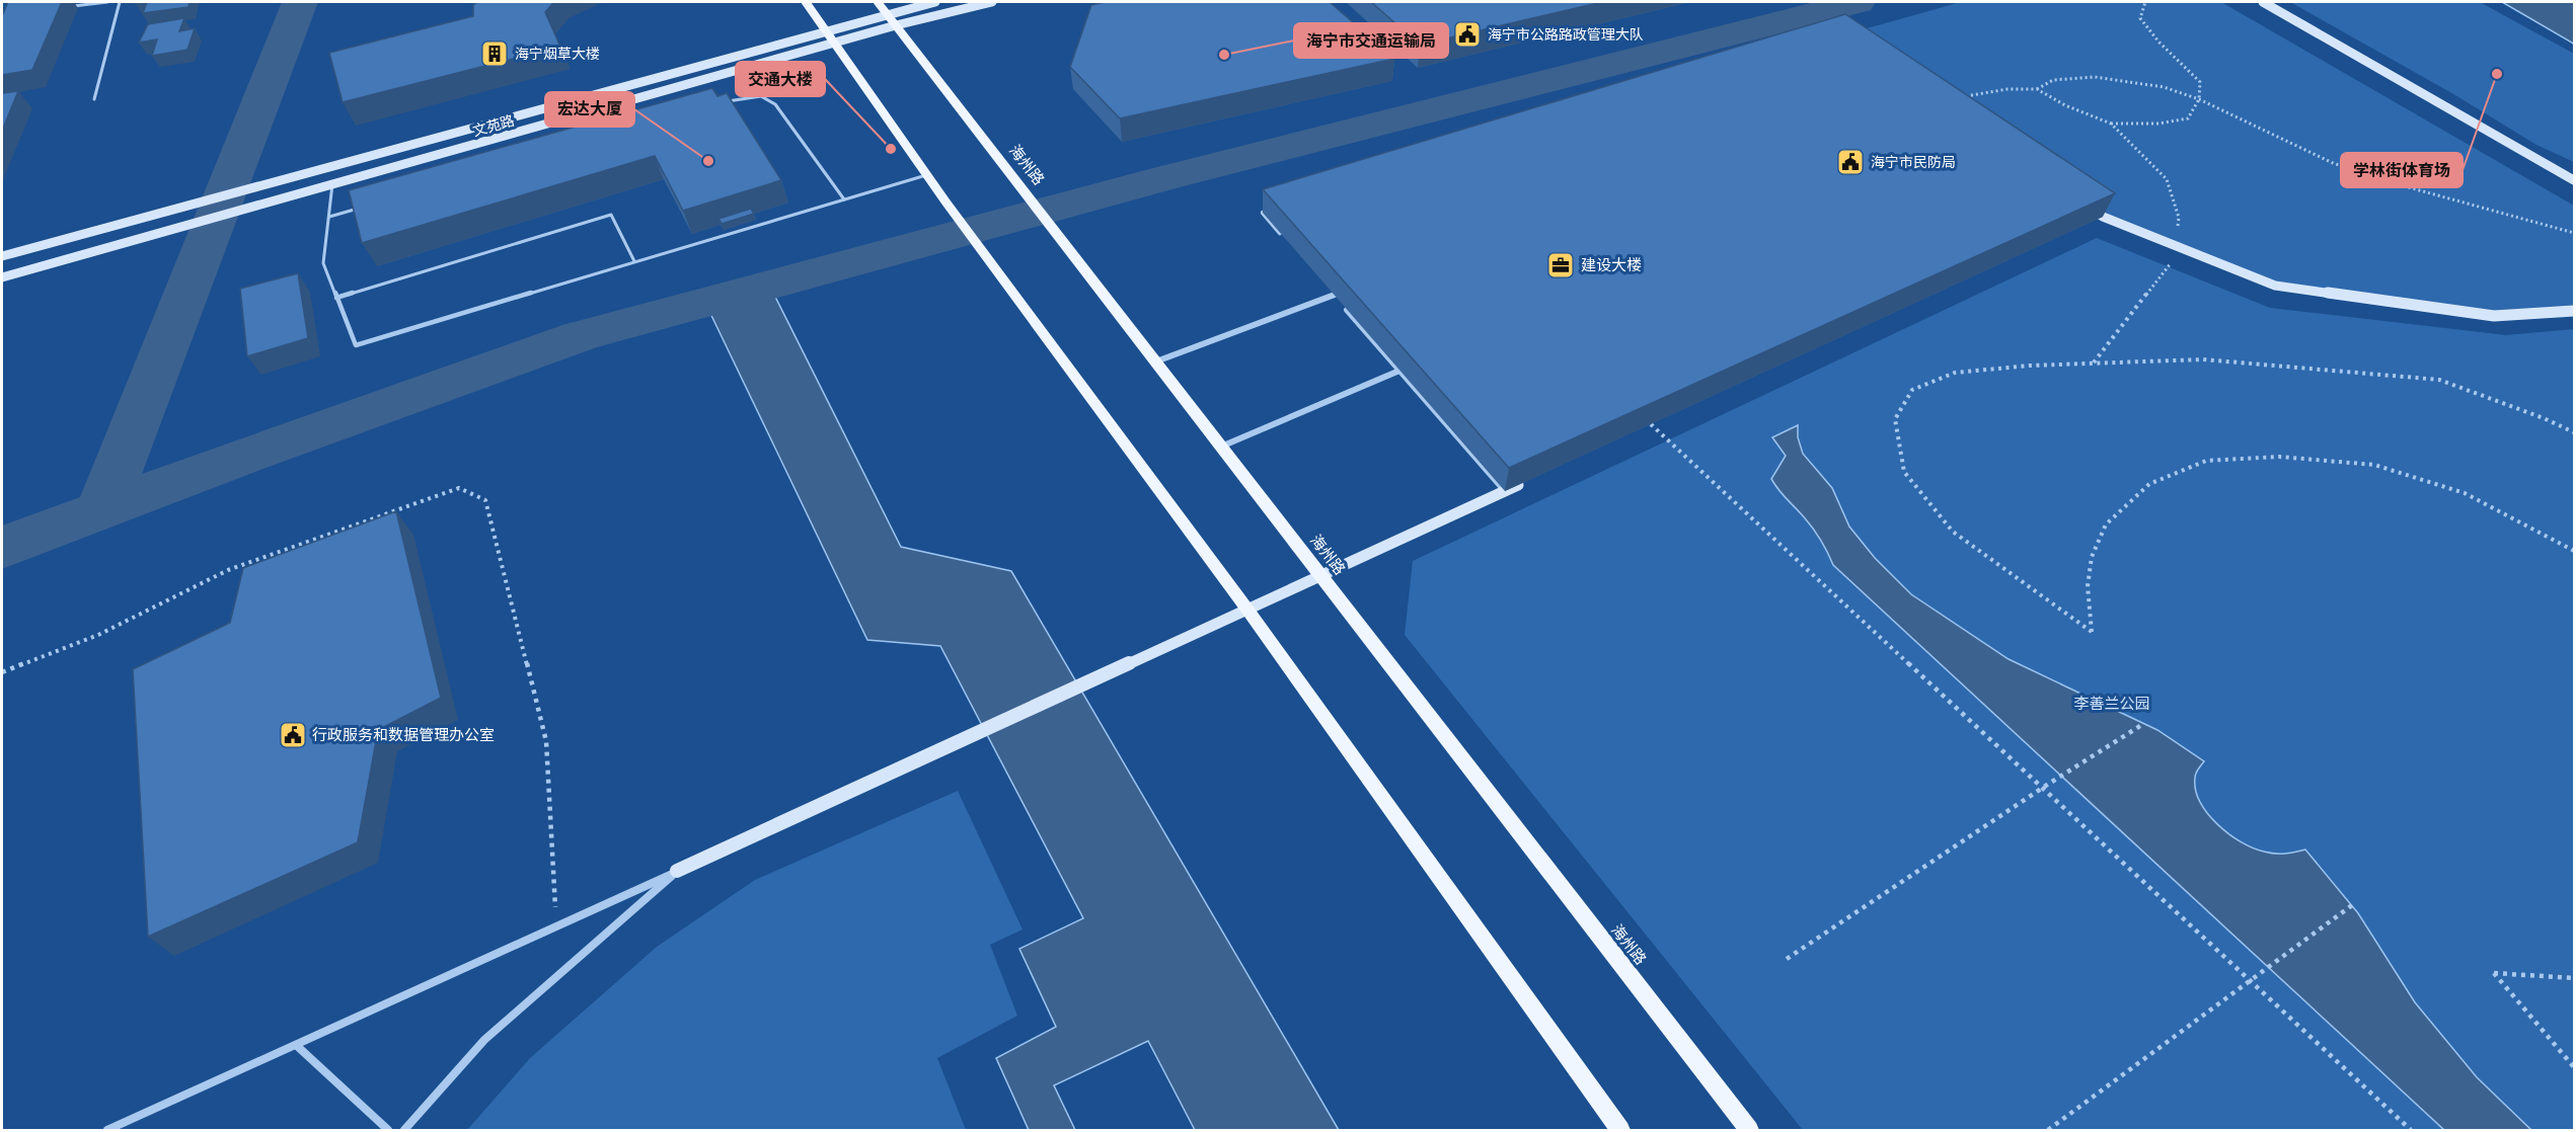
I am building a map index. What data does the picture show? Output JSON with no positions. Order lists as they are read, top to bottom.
{
  "streets": {
    "main road": ["文苑路", "海州路"]
  },
  "crossings": [
    ["文苑路", "海州路"]
  ],
  "parks": ["李善兰公园"],
  "places": {
    "public building": ["海宁市公路路政管理大队", "海宁市民防局", "行政服务和数据管理办公室"],
    "building": ["海宁烟草大楼"],
    "other": [
      "海宁市交通运输局",
      "学林街体育场",
      "交通大楼",
      "宏达大厦"
    ],
    "office": ["建设大楼"]
  }
}
